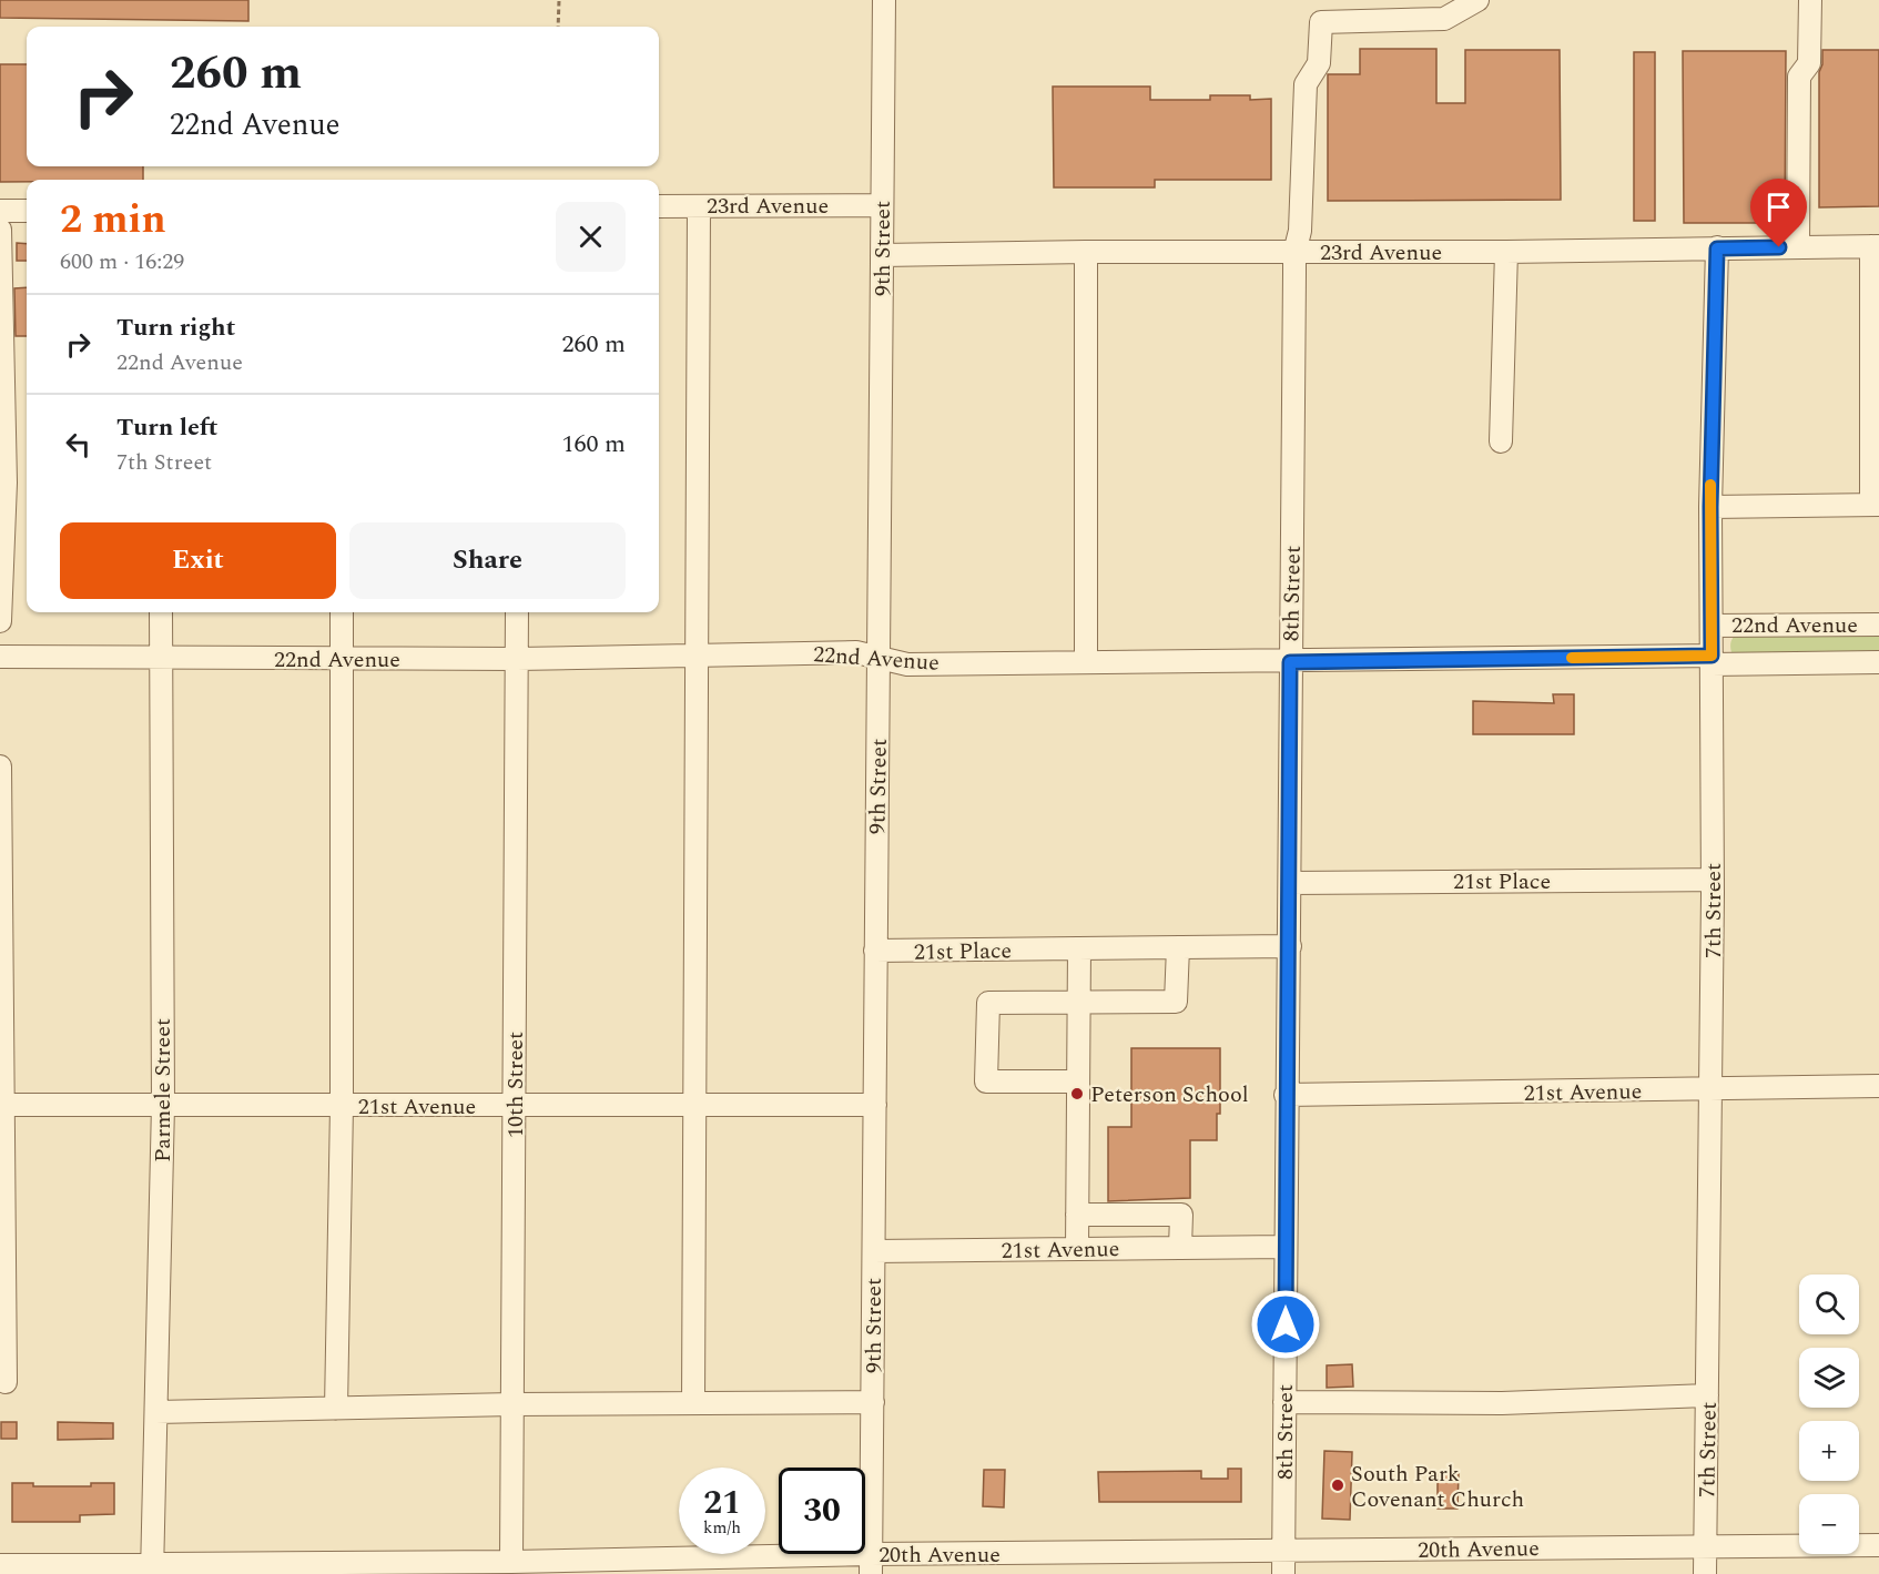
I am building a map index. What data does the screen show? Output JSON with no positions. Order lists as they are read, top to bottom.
{
  "streets": {
    "street": [
      "23rd Avenue",
      "9th Street",
      "8th Street",
      "22nd Avenue",
      "21st Place",
      "7th Street",
      "10th Street",
      "Parmele Street",
      "21st Avenue",
      "20th Avenue"
    ]
  },
  "crossings": [
    ["23rd Avenue", "9th Street"],
    ["23rd Avenue", "8th Street"],
    ["23rd Avenue", "7th Street"],
    ["9th Street", "22nd Avenue"],
    ["9th Street", "21st Place"],
    ["9th Street", "21st Avenue"],
    ["9th Street", "20th Avenue"],
    ["8th Street", "22nd Avenue"],
    ["8th Street", "21st Place"],
    ["8th Street", "21st Avenue"],
    ["8th Street", "20th Avenue"],
    ["22nd Avenue", "7th Street"],
    ["22nd Avenue", "10th Street"],
    ["22nd Avenue", "Parmele Street"],
    ["21st Place", "7th Street"],
    ["7th Street", "21st Avenue"],
    ["7th Street", "20th Avenue"],
    ["10th Street", "21st Avenue"],
    ["10th Street", "20th Avenue"],
    ["Parmele Street", "21st Avenue"],
    ["Parmele Street", "20th Avenue"]
  ],
  "places": ["Peterson School", "South Park Covenant Church"],
  "page": {
    "turn": ["260 m", "22nd Avenue"],
    "heading": ["2 min", "600 m · 16:29"],
    "list": [
      {
        "name": "Turn right",
        "note": "22nd Avenue",
        "value": "260 m"
      },
      {
        "name": "Turn left",
        "note": "7th Street",
        "value": "160 m"
      }
    ],
    "buttons": ["Exit", "Share"],
    "map_buttons": ["+", "−"],
    "speed": "21 km/h",
    "limit": "30"
  }
}
